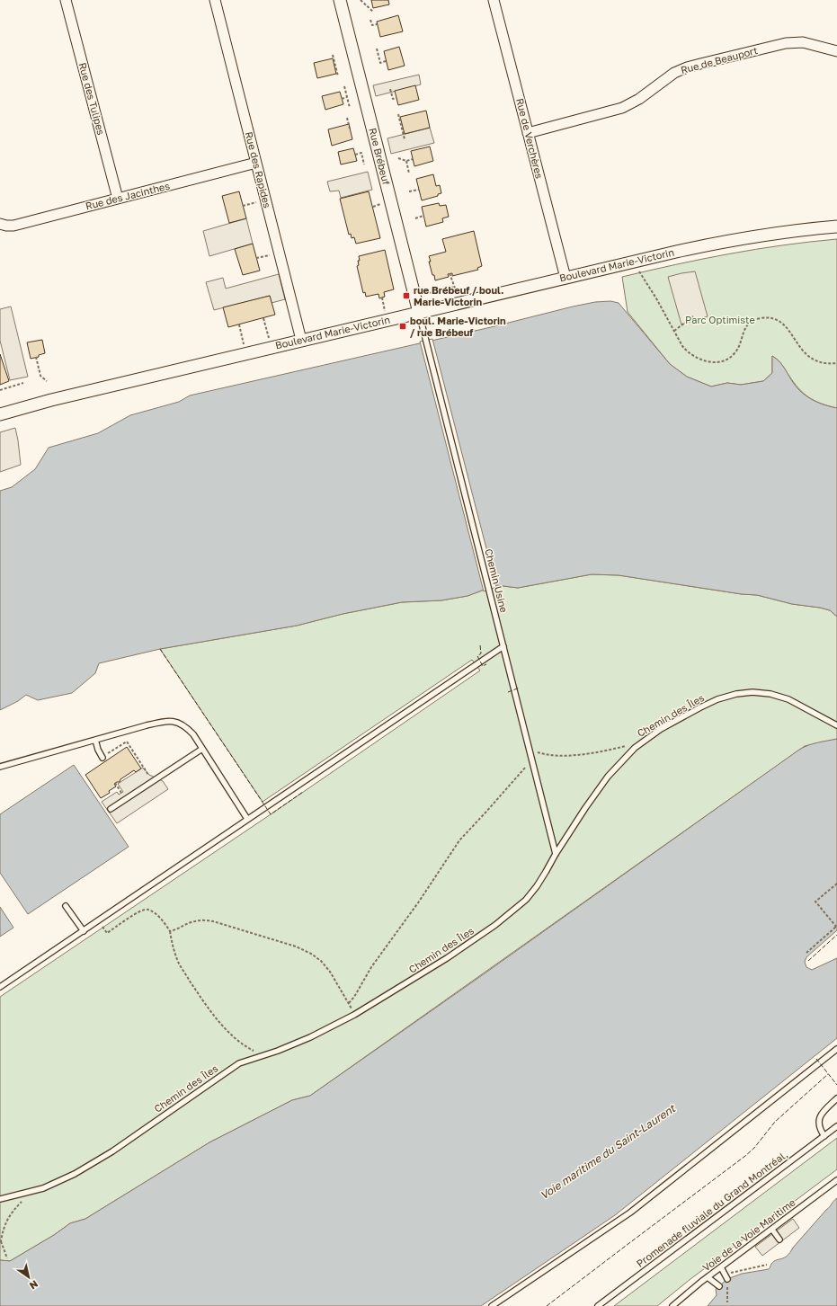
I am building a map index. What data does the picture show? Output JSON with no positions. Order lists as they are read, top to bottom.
{
  "streets": {
    "street": [
      "Rue de Beauport",
      "Rue des Tulipes",
      "Rue de Verchères",
      "Rue Brébeuf",
      "Rue des Rapides",
      "Rue des Jacinthes",
      "Boulevard Marie-Victorin"
    ],
    "lane": [
      "Chemin Usine",
      "Chemin des Îles",
      "Promenade fluviale du Grand Montréal,",
      "Voie de la Voie Maritime"
    ]
  },
  "crossings": [
    ["Rue de Beauport", "Rue de Verchères"],
    ["Rue des Tulipes", "Rue des Jacinthes"],
    ["Rue de Verchères", "Boulevard Marie-Victorin"],
    ["Rue Brébeuf", "Boulevard Marie-Victorin"],
    ["Rue Brébeuf", "Chemin Usine"],
    ["Rue des Rapides", "Rue des Jacinthes"],
    ["Rue des Rapides", "Boulevard Marie-Victorin"],
    ["Boulevard Marie-Victorin", "Chemin Usine"],
    ["Chemin Usine", "Chemin des Îles"]
  ],
  "water": ["Voie maritime du Saint-Laurent"],
  "parks": ["Parc Optimiste"],
  "places": {
    "transit": ["rue Brébeuf / boul. Marie-Victorin", "boul. Marie-Victorin / rue Brébeuf"]
  },
  "north": "bottom right"
}
